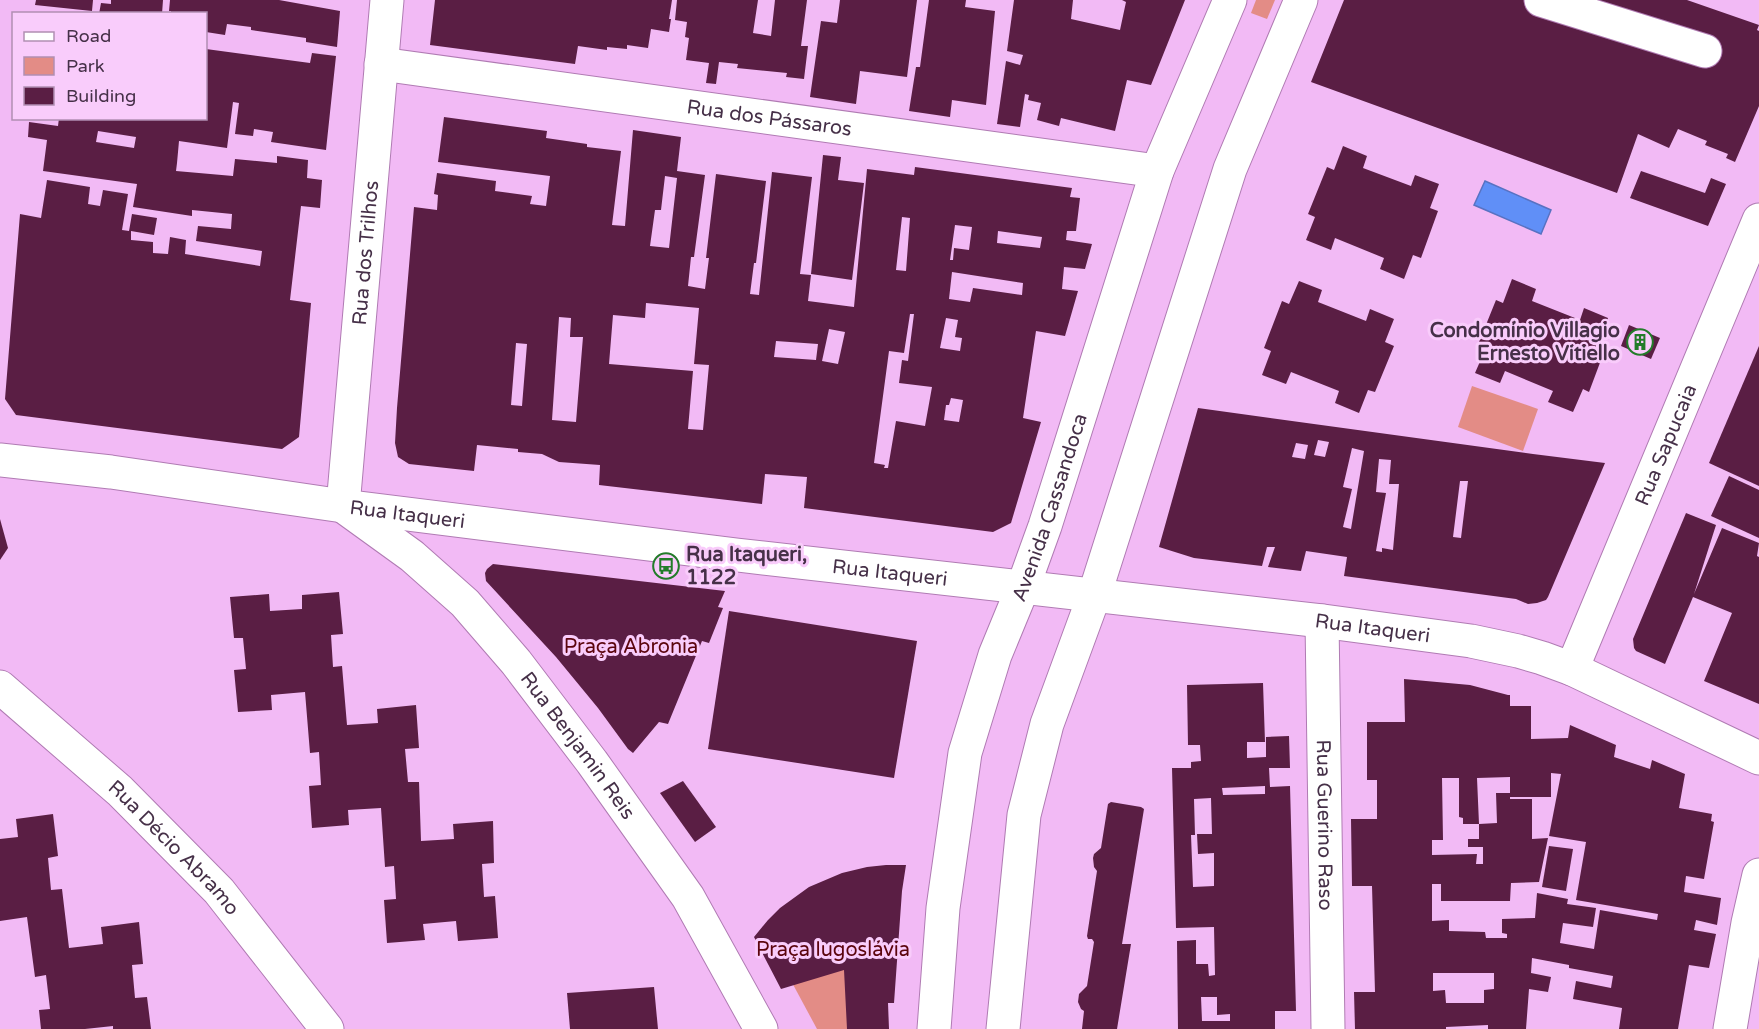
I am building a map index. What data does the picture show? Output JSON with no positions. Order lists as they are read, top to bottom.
{
  "streets": {
    "street": [
      "Rua dos Pássaros",
      "Rua dos Trilhos",
      "Rua Sapucaia",
      "Avenida Cassandoca",
      "Rua Itaqueri",
      "Rua Benjamin Reis",
      "Rua Guerino Raso",
      "Rua Décio Abramo"
    ]
  },
  "crossings": [
    ["Rua dos Pássaros", "Rua dos Trilhos"],
    ["Rua dos Pássaros", "Avenida Cassandoca"],
    ["Rua dos Trilhos", "Rua Itaqueri"],
    ["Rua dos Trilhos", "Rua Benjamin Reis"],
    ["Rua Sapucaia", "Rua Itaqueri"],
    ["Avenida Cassandoca", "Rua Itaqueri"],
    ["Rua Itaqueri", "Rua Benjamin Reis"],
    ["Rua Itaqueri", "Rua Guerino Raso"]
  ],
  "parks": ["Praça Abronia", "Praça Iugoslávia"],
  "places": {
    "building": ["Condomínio Villagio Ernesto Vitiello"],
    "bus stop": ["Rua Itaqueri, 1122"]
  },
  "legend": ["Road", "Park", "Building"]
}
